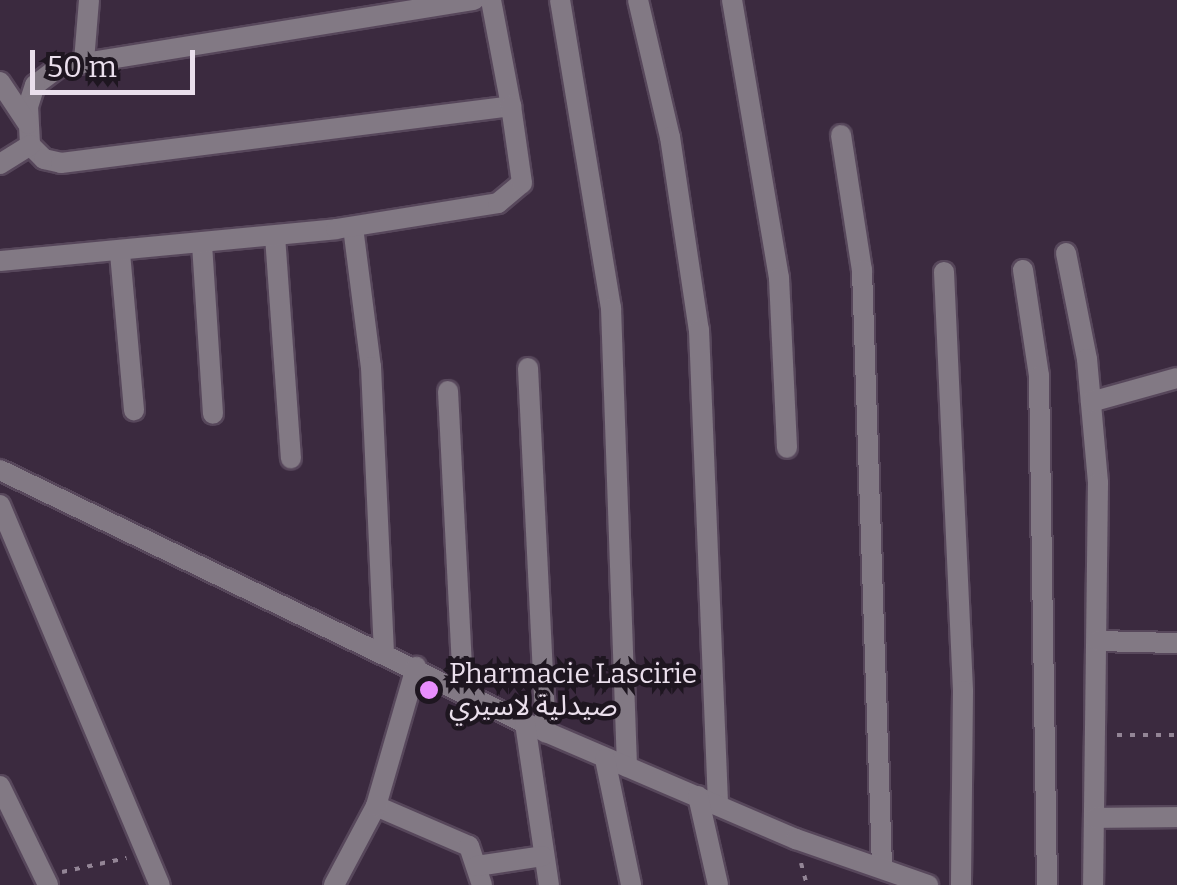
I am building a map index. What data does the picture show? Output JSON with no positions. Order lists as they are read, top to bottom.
{
  "places": ["Pharmacie Lascirie صيدلية لاسيري"],
  "scale_bar": "50 m"
}
